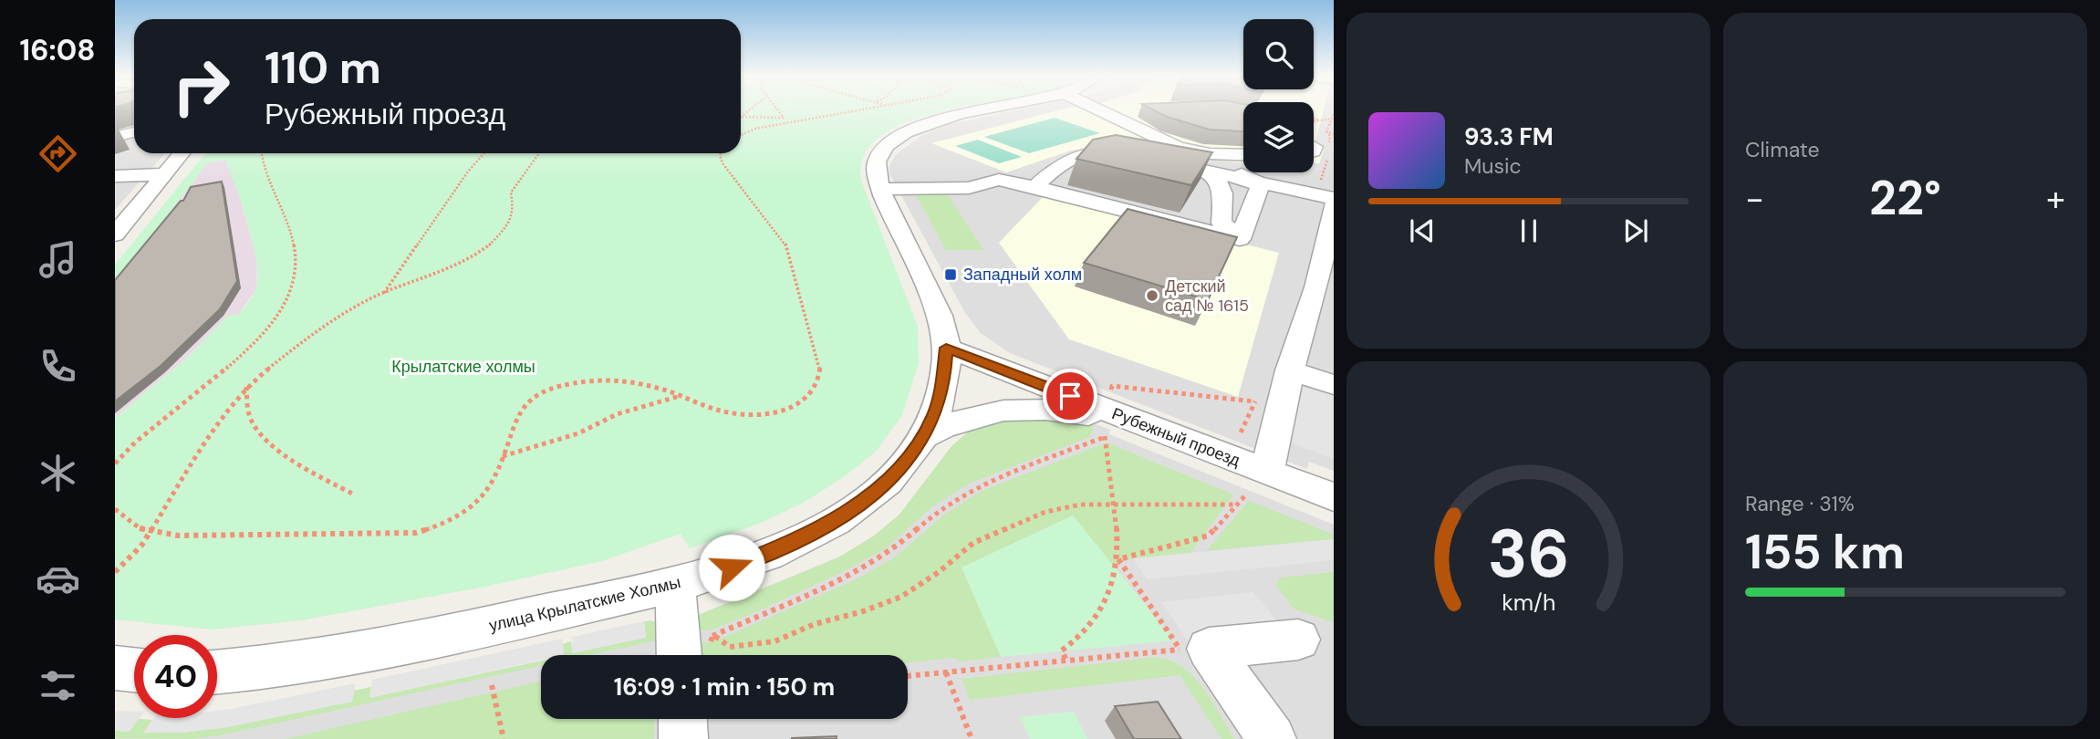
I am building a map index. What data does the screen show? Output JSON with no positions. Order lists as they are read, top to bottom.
{
  "streets": {
    "street": ["Рубежный проезд", "улица Крылатские Холмы"]
  },
  "crossings": [
    ["Рубежный проезд", "улица Крылатские Холмы"]
  ],
  "parks": ["Крылатские холмы"],
  "places": {
    "transit": ["Западный холм"],
    "other": ["Детский сад № 1615"]
  },
  "page": {
    "tabs": "16:08",
    "tile": [
      "Climate",
      ["Range · 31%", "155 km"]
    ],
    "turn": ["110 m", "Рубежный проезд"],
    "song": ["93.3 FM", "Music"],
    "heat": ["−", "22°", "+"],
    "limit": "40",
    "trip": "16:09 · 1 min · 150 m",
    "gauge": ["36", "km/h"]
  }
}
